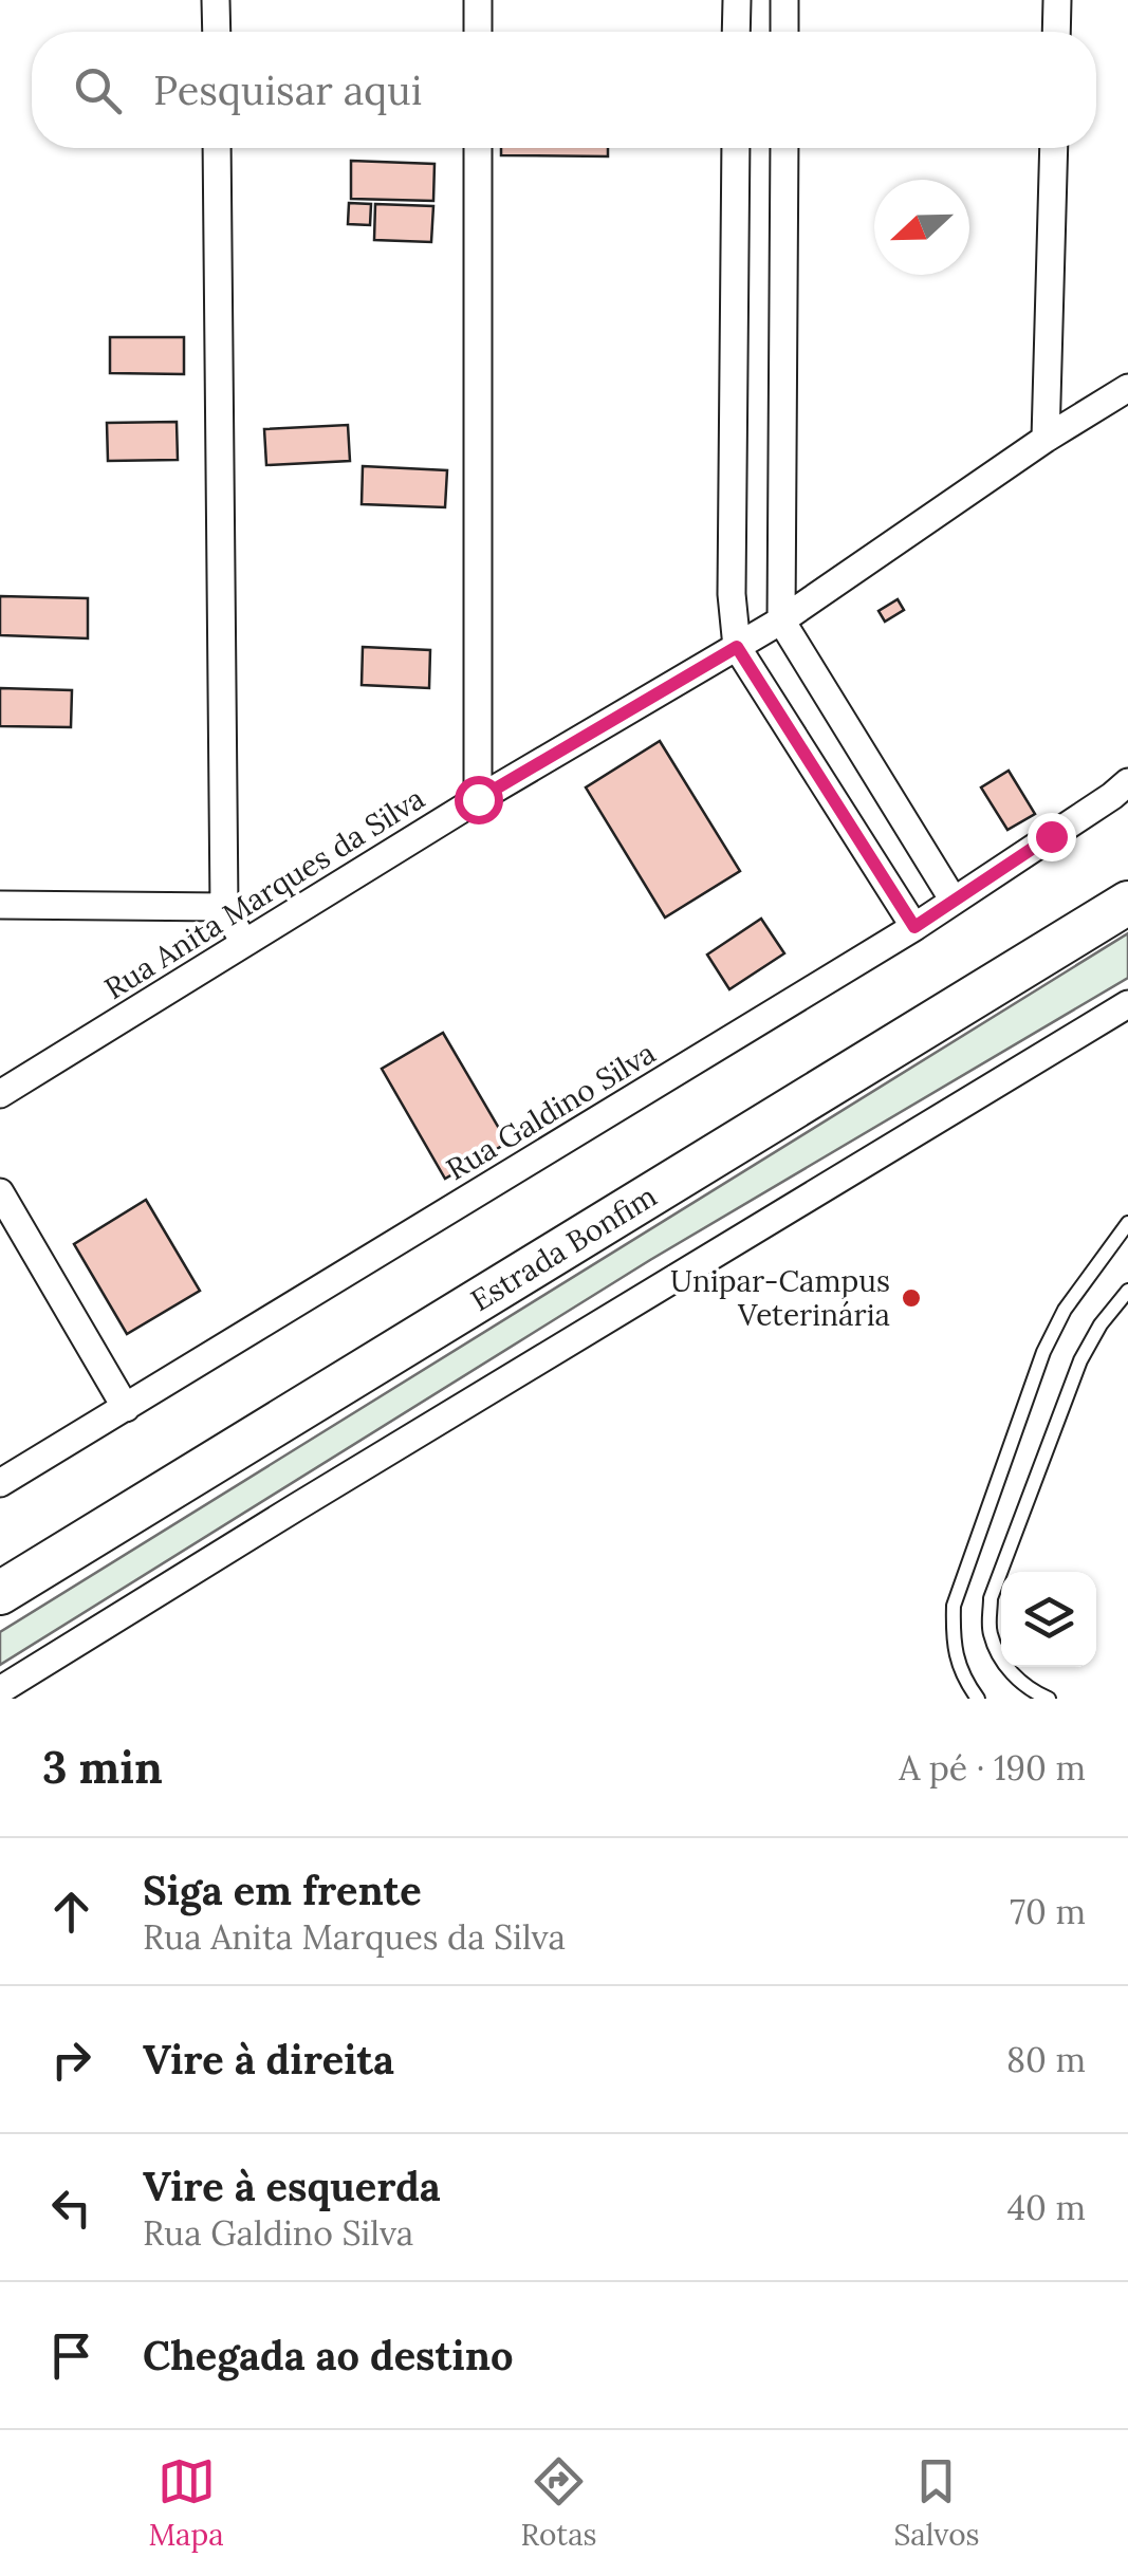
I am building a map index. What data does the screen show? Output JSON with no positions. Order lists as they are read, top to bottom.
{
  "streets": {
    "main road": ["Estrada Bonfim"],
    "street": ["Rua Anita Marques da Silva", "Rua Galdino Silva"]
  },
  "places": ["Unipar-Campus Veterinária"],
  "north": "left",
  "page": {
    "search": "Pesquisar aqui",
    "heading": ["3 min", "A pé · 190 m"],
    "list": [
      ["Siga em frente", "Rua Anita Marques da Silva", "70 m"],
      ["Vire à direita", "80 m"],
      ["Vire à esquerda", "Rua Galdino Silva", "40 m"],
      "Chegada ao destino"
    ],
    "nav": ["Mapa", "Rotas", "Salvos"]
  }
}
